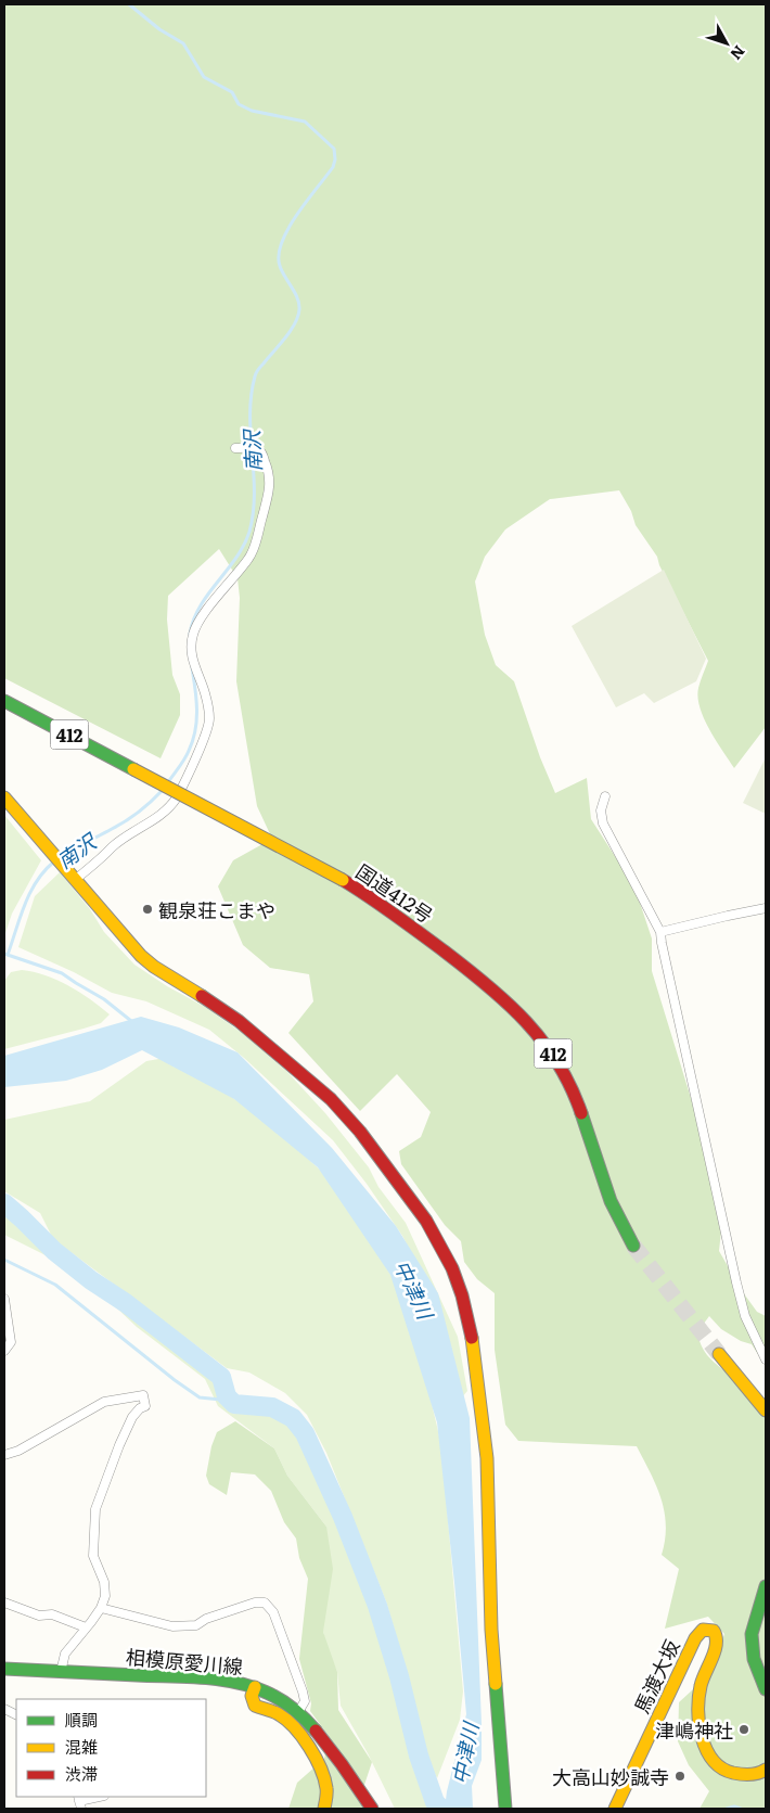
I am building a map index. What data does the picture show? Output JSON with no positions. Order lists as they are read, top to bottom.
{
  "streets": {
    "main road": [
      "412",
      "国道412号",
      "相模原愛川線",
      "馬渡大坂"
    ]
  },
  "water": ["南沢", "中津川"],
  "places": ["観泉荘こまや", "津嶋神社", "大高山妙誠寺"],
  "legend": ["順調", "混雑", "渋滞"],
  "north": "bottom right"
}
